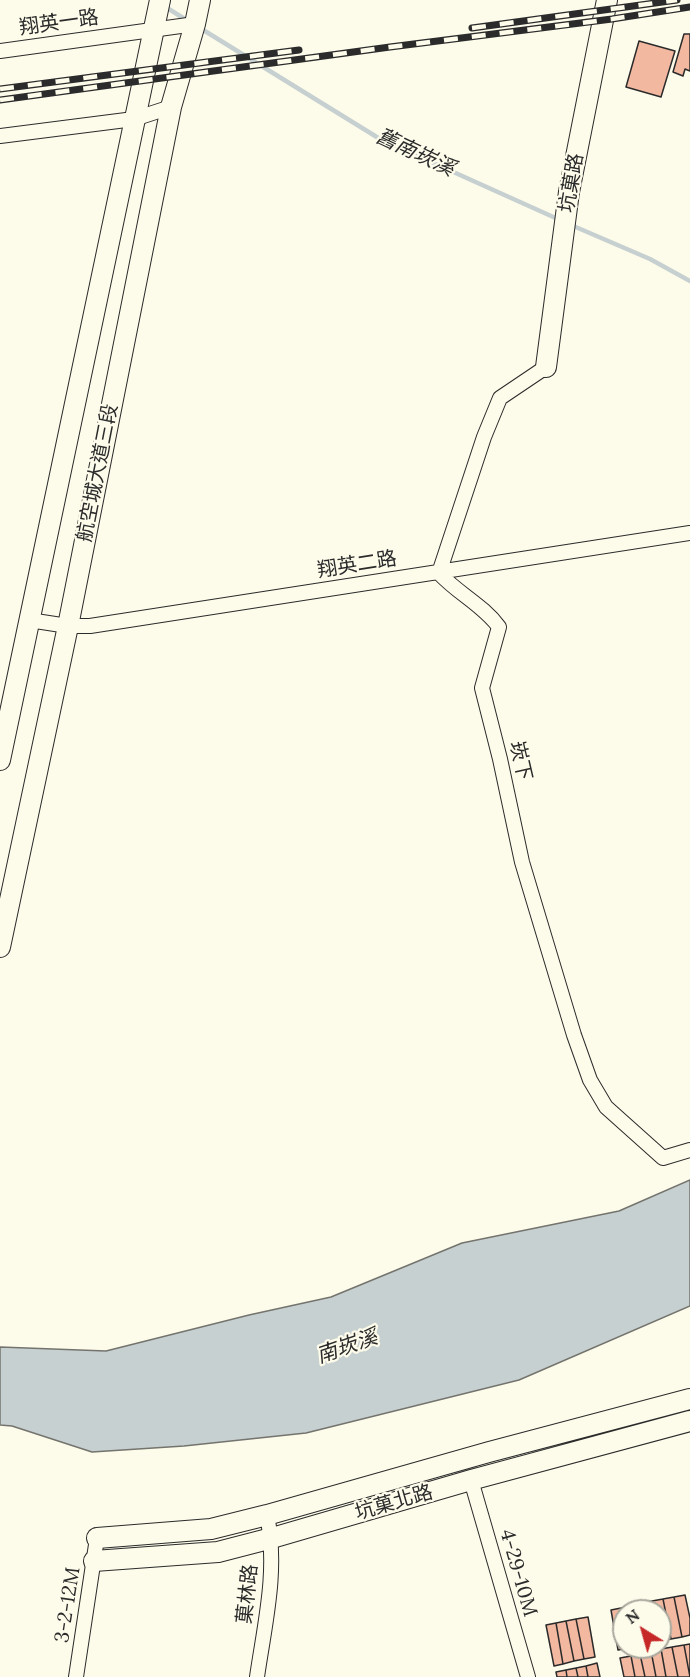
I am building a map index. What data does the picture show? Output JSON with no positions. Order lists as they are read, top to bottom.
{
  "streets": {
    "street": [
      "翔英一路",
      "坑菓路",
      "航空城大道三段",
      "翔英二路",
      "崁下",
      "坑菓北路",
      "4-29-10M",
      "菓林路",
      "3-2-12M"
    ]
  },
  "crossings": [
    ["翔英一路", "航空城大道三段"],
    ["航空城大道三段", "翔英二路"],
    ["翔英二路", "崁下"],
    ["坑菓北路", "4-29-10M"],
    ["坑菓北路", "菓林路"],
    ["坑菓北路", "3-2-12M"]
  ],
  "water": ["舊南崁溪", "南崁溪"],
  "north": "top left"
}
